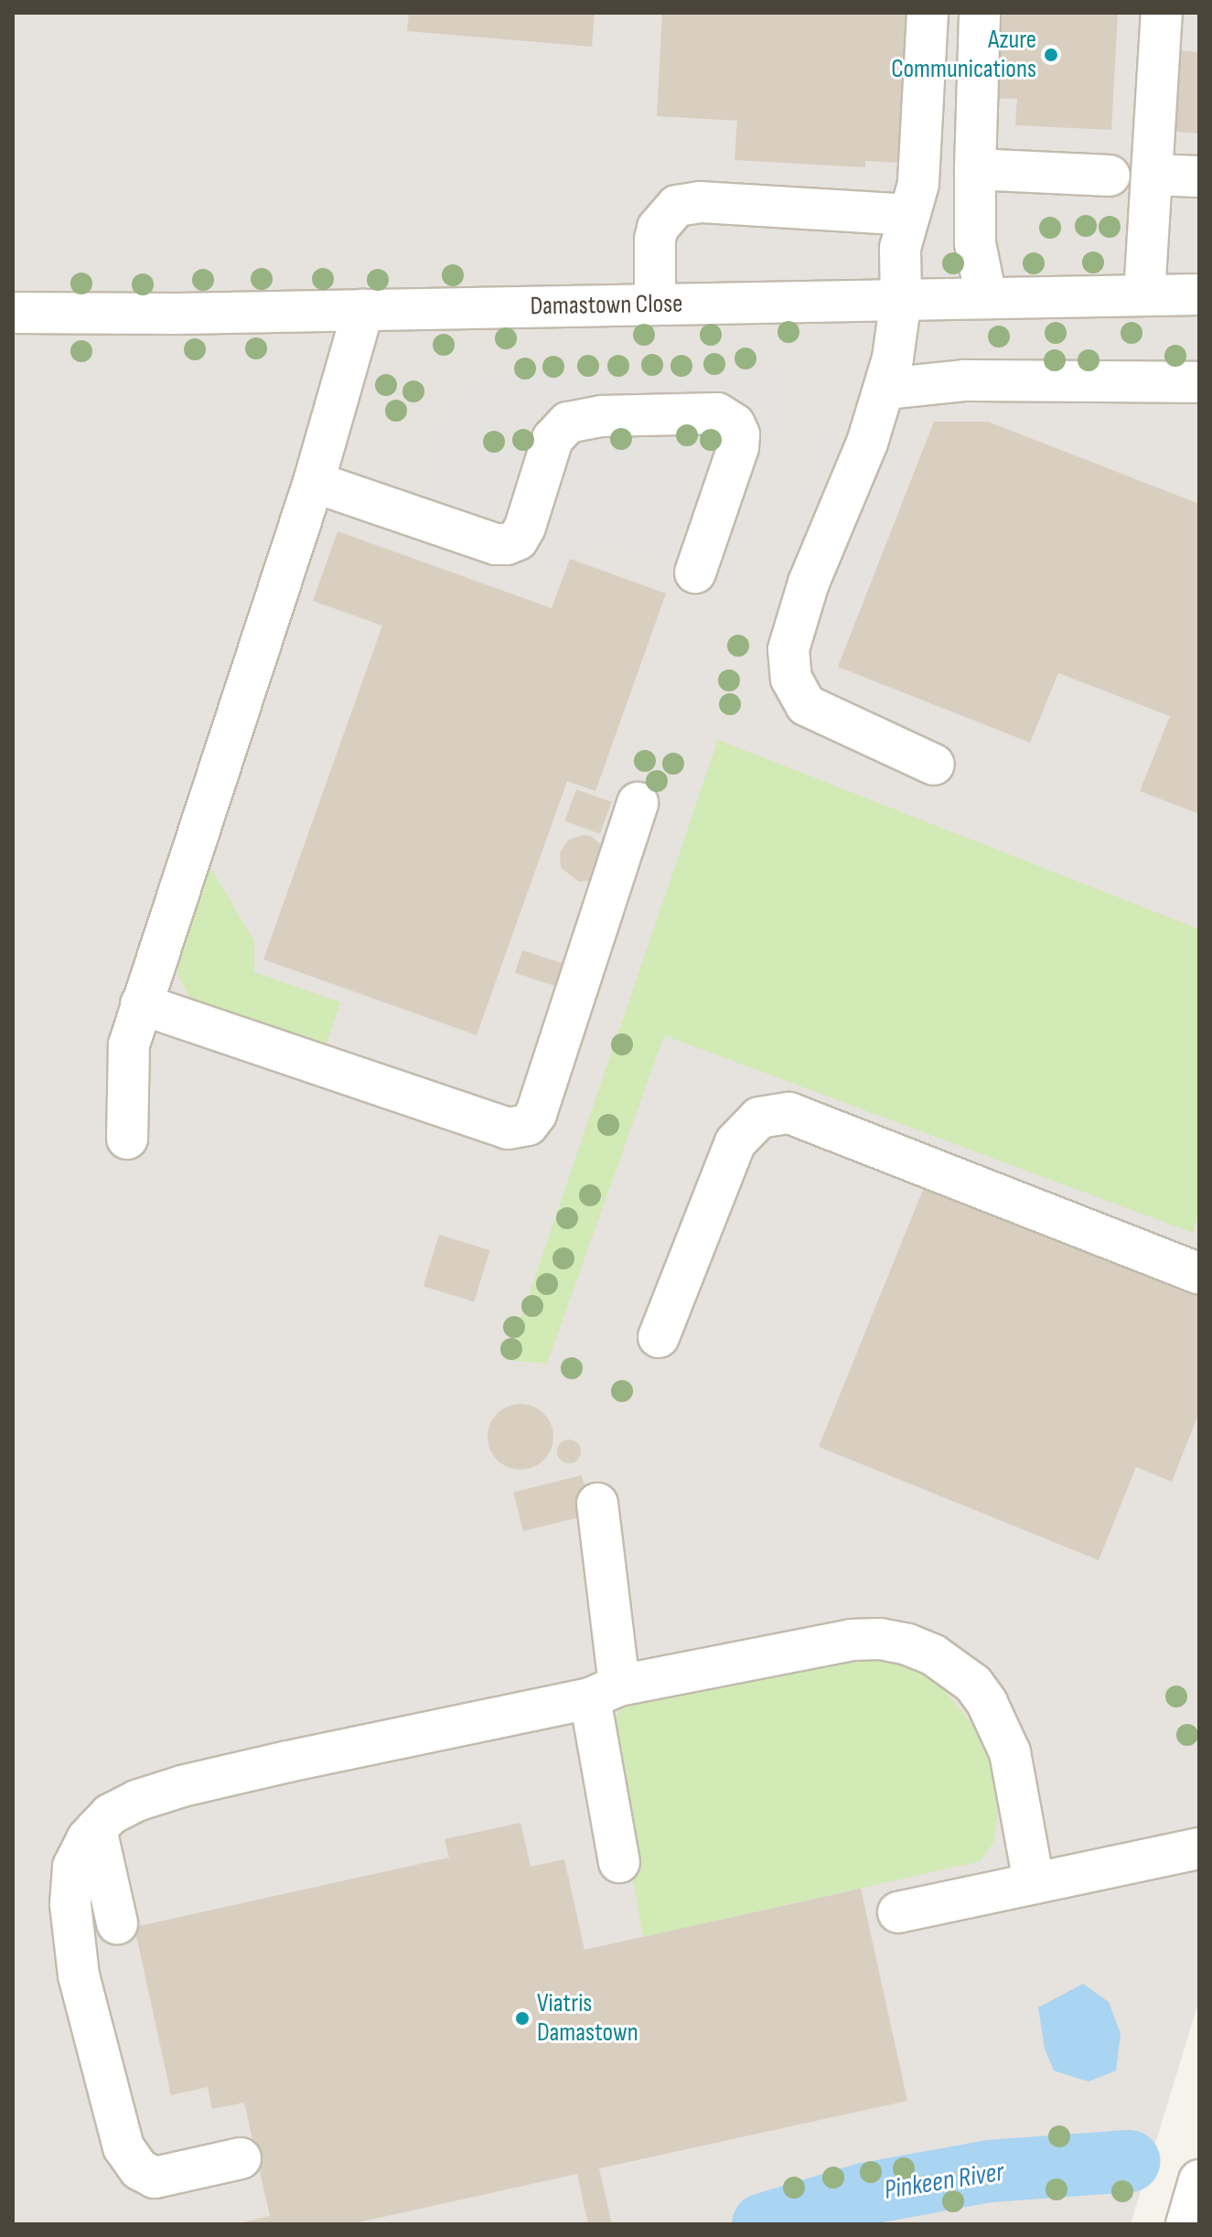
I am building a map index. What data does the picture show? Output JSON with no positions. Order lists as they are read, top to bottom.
{
  "streets": {
    "street": ["Damastown Close"]
  },
  "water": ["Pinkeen River"],
  "places": ["Azure Communications", "Viatris Damastown"]
}
